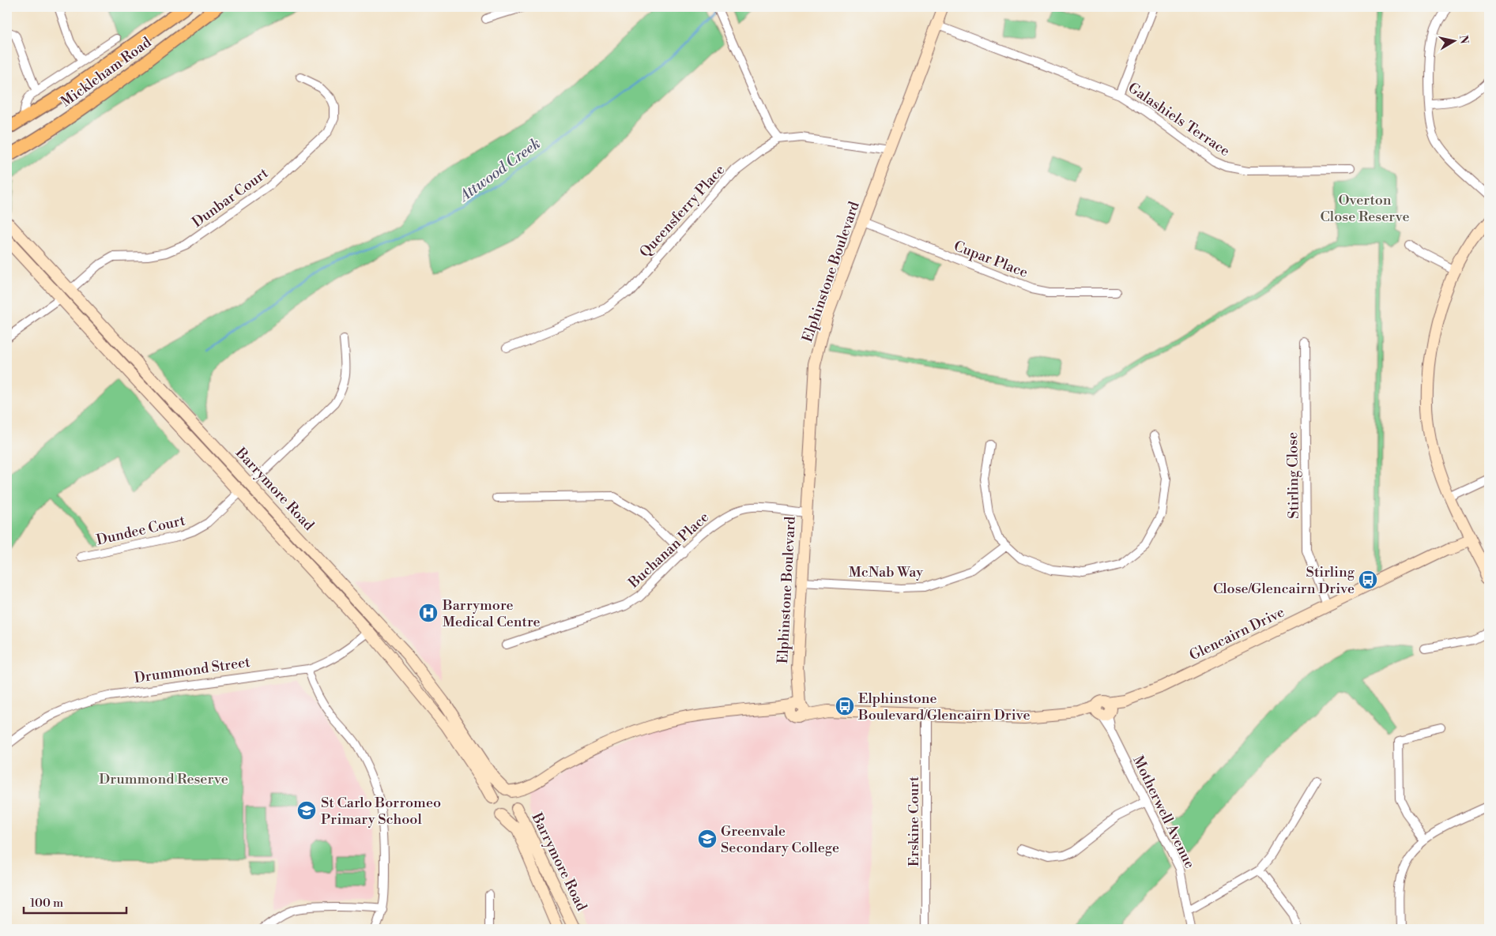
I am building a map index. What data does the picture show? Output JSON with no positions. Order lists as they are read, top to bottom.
{
  "streets": {
    "main road": ["Mickleham Road"],
    "street": [
      "Galashiels Terrace",
      "Dunbar Court",
      "Queensferry Place",
      "Cupar Place",
      "Elphinstone Boulevard",
      "Stirling Close",
      "Barrymore Road",
      "Dundee Court",
      "Buchanan Place",
      "McNab Way",
      "Glencairn Drive",
      "Drummond Street",
      "Motherwell Avenue",
      "Erskine Court"
    ]
  },
  "crossings": [
    ["Galashiels Terrace", "Elphinstone Boulevard"],
    ["Dunbar Court", "Barrymore Road"],
    ["Queensferry Place", "Elphinstone Boulevard"],
    ["Cupar Place", "Elphinstone Boulevard"],
    ["Elphinstone Boulevard", "Buchanan Place"],
    ["Elphinstone Boulevard", "McNab Way"],
    ["Elphinstone Boulevard", "Glencairn Drive"],
    ["Stirling Close", "Glencairn Drive"],
    ["Barrymore Road", "Dundee Court"],
    ["Barrymore Road", "Glencairn Drive"],
    ["Barrymore Road", "Drummond Street"],
    ["Glencairn Drive", "Motherwell Avenue"],
    ["Glencairn Drive", "Erskine Court"]
  ],
  "water": ["Attwood Creek"],
  "parks": ["Overton Close Reserve", "Drummond Reserve"],
  "places": {
    "bus stop": ["Stirling Close/Glencairn Drive", "Elphinstone Boulevard/Glencairn Drive"],
    "hospital": ["Barrymore Medical Centre"],
    "school or university": ["St Carlo Borromeo Primary School", "Greenvale Secondary College"]
  },
  "scale_bar": "100 m",
  "north": "right"
}
